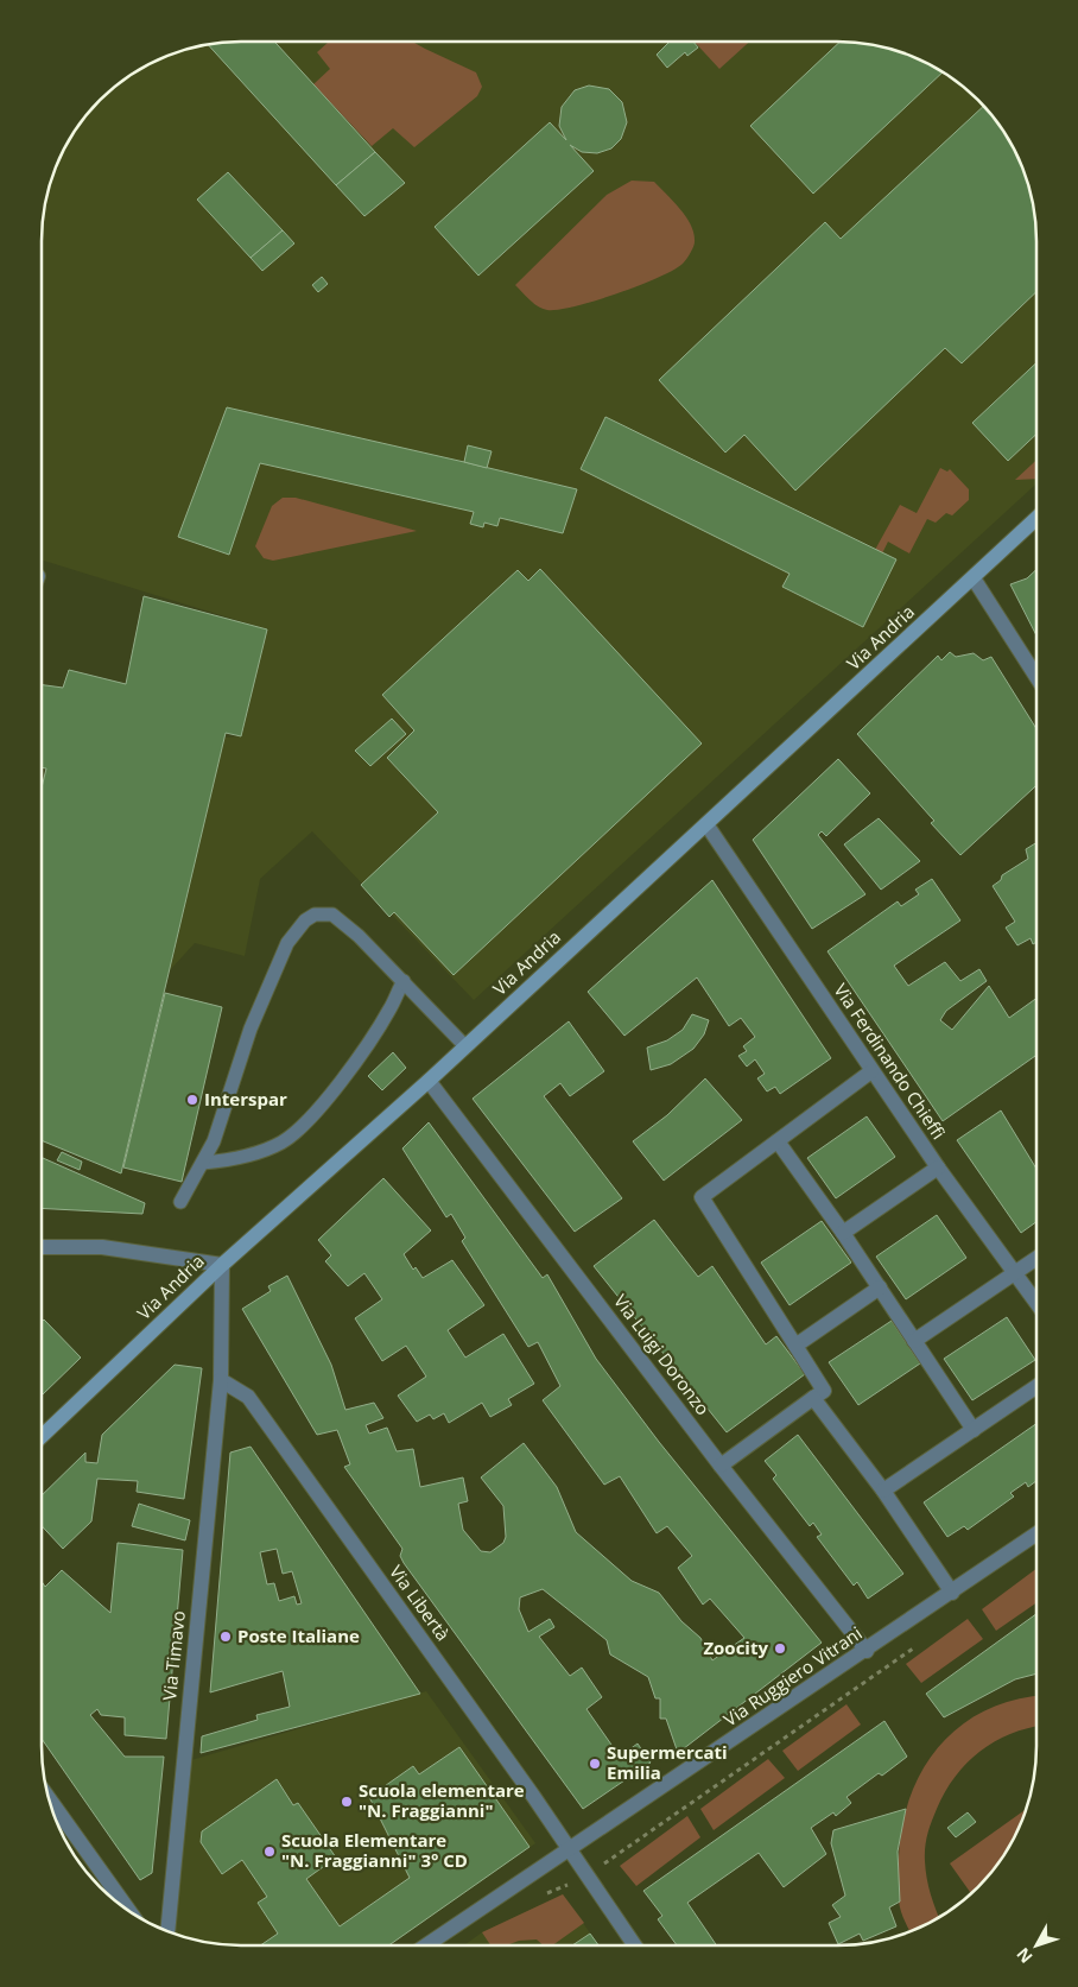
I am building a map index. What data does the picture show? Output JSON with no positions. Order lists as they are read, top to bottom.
{
  "streets": {
    "main road": ["Via Andria"],
    "street": [
      "Via Ferdinando Chieffi",
      "Via Luigi Doronzo",
      "Via Libertà",
      "Via Timavo",
      "Via Ruggiero Vitrani"
    ]
  },
  "crossings": [
    ["Via Andria", "Via Ferdinando Chieffi"],
    ["Via Andria", "Via Luigi Doronzo"],
    ["Via Luigi Doronzo", "Via Ruggiero Vitrani"],
    ["Via Libertà", "Via Timavo"],
    ["Via Libertà", "Via Ruggiero Vitrani"]
  ],
  "places": [
    "Interspar",
    "Poste Italiane",
    "Zoocity",
    "Supermercati Emilia",
    "Scuola elementare \"N. Fraggianni\"",
    "Scuola Elementare \"N. Fraggianni\" 3° CD"
  ],
  "north": "bottom left"
}
